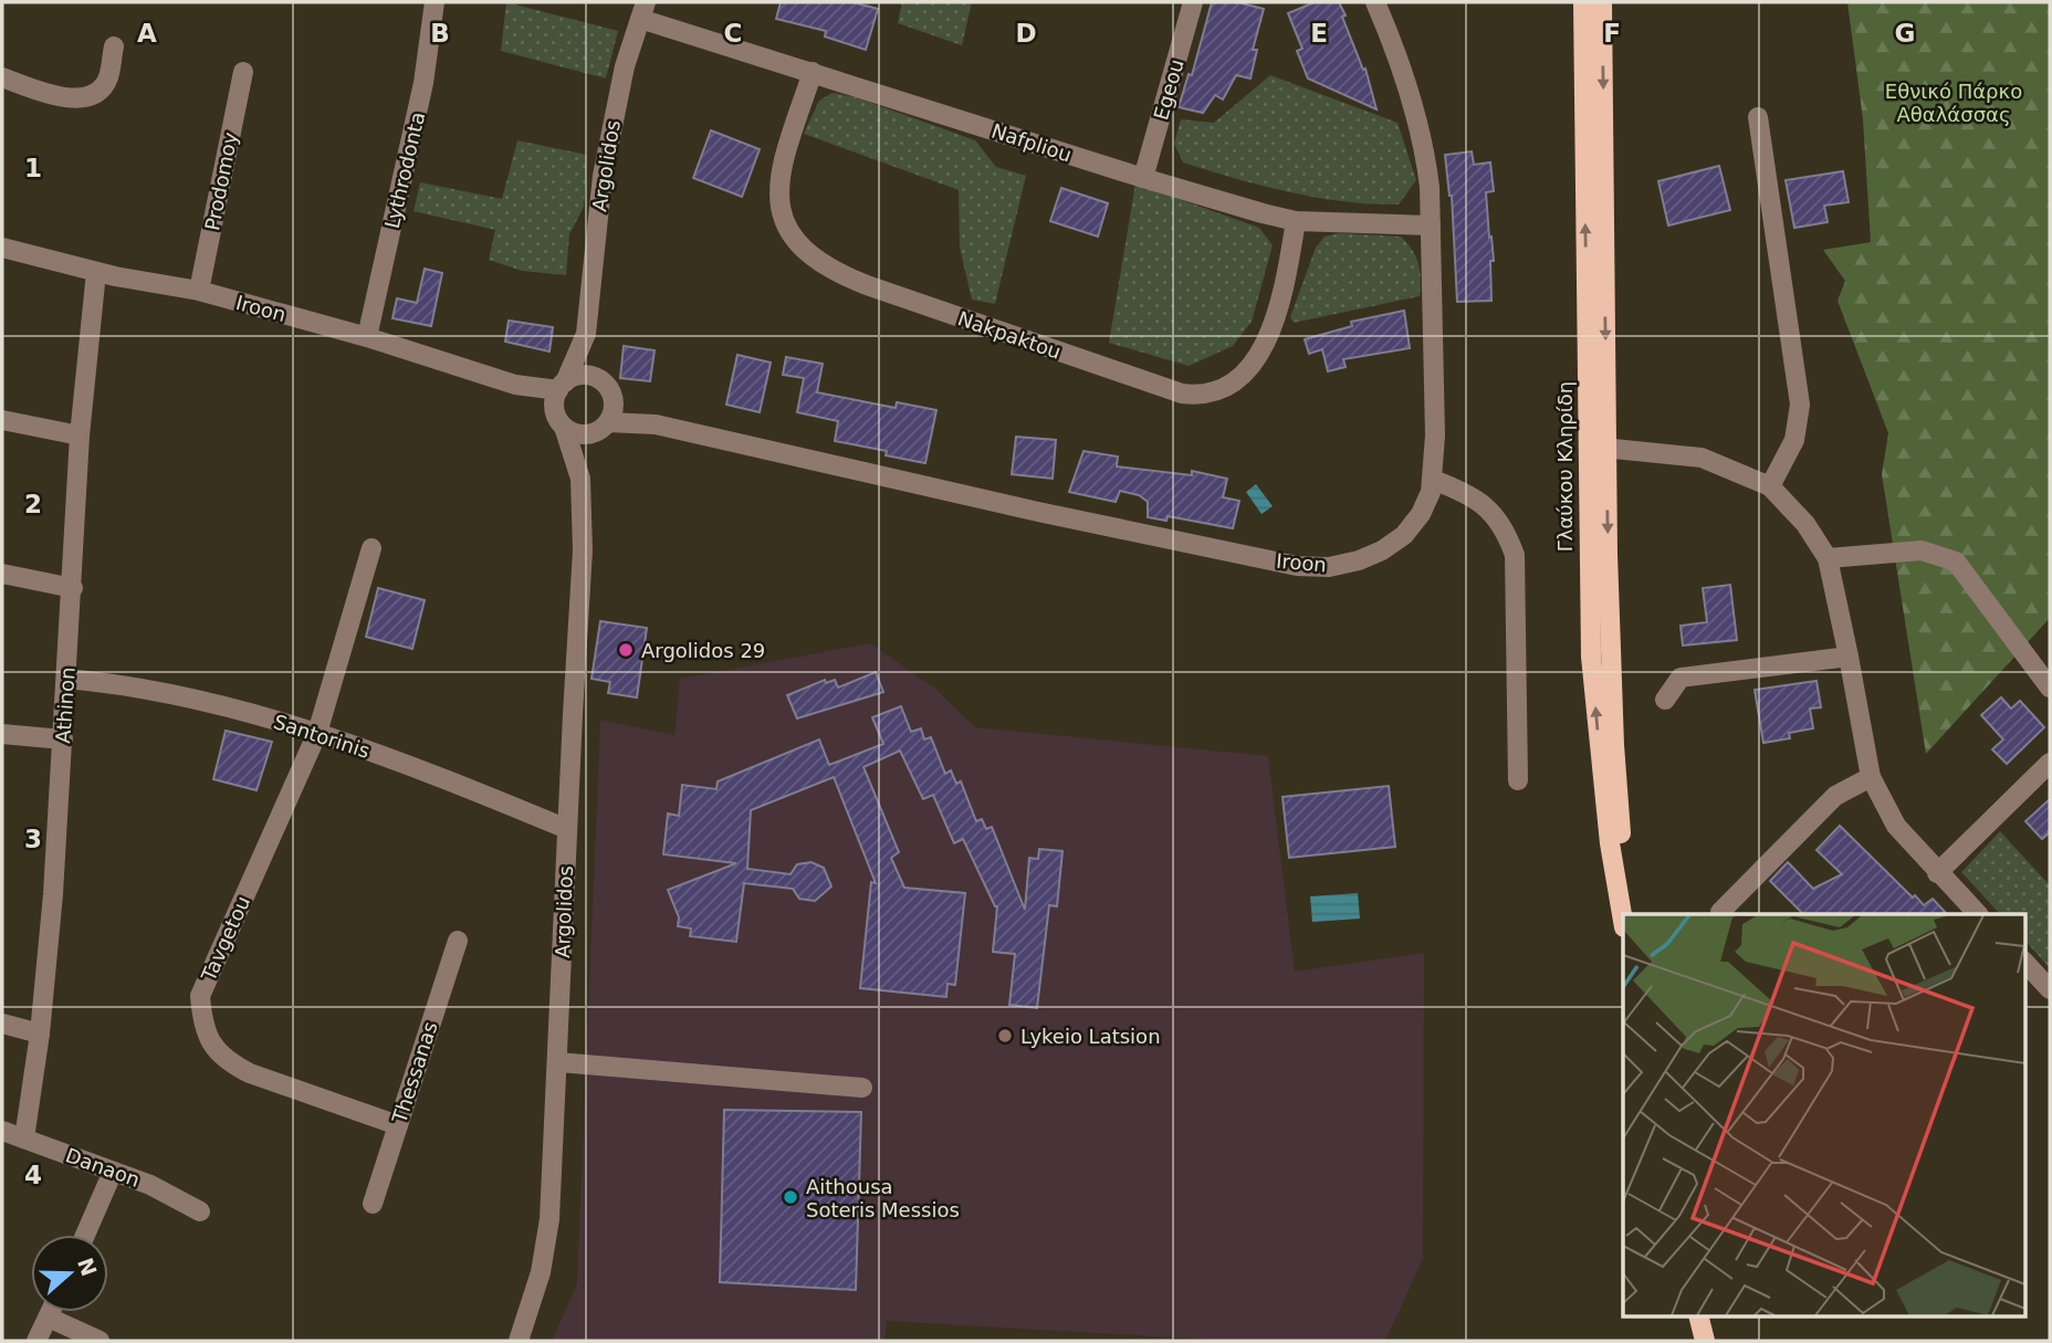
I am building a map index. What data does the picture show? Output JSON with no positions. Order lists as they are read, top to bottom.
{
  "streets": {
    "main road": ["Γλαύκου Κληρίδη"],
    "street": [
      "Egeou",
      "Nafpliou",
      "Argolidos",
      "Lythrodonta",
      "Prodomoy",
      "Iroon",
      "Nakpaktou",
      "Athinon",
      "Santorinis",
      "Tavgetou",
      "Thessanas",
      "Danaon"
    ]
  },
  "crossings": [
    ["Egeou", "Nafpliou"],
    ["Nafpliou", "Argolidos"],
    ["Nafpliou", "Iroon"],
    ["Nafpliou", "Nakpaktou"],
    ["Argolidos", "Iroon"],
    ["Argolidos", "Santorinis"],
    ["Lythrodonta", "Iroon"],
    ["Prodomoy", "Iroon"],
    ["Iroon", "Athinon"],
    ["Athinon", "Santorinis"],
    ["Athinon", "Danaon"],
    ["Santorinis", "Tavgetou"],
    ["Tavgetou", "Thessanas"]
  ],
  "parks": ["Εθνικό Πάρκο Αθαλάσσας"],
  "places": ["Argolidos 29", "Lykeio Latsion", "Aithousa Soteris Messios"],
  "north": "right",
  "grid": {
    "columns": [
      "A",
      "B",
      "C",
      "D",
      "E",
      "F",
      "G"
    ],
    "rows": [
      "1",
      "2",
      "3",
      "4"
    ]
  }
}
